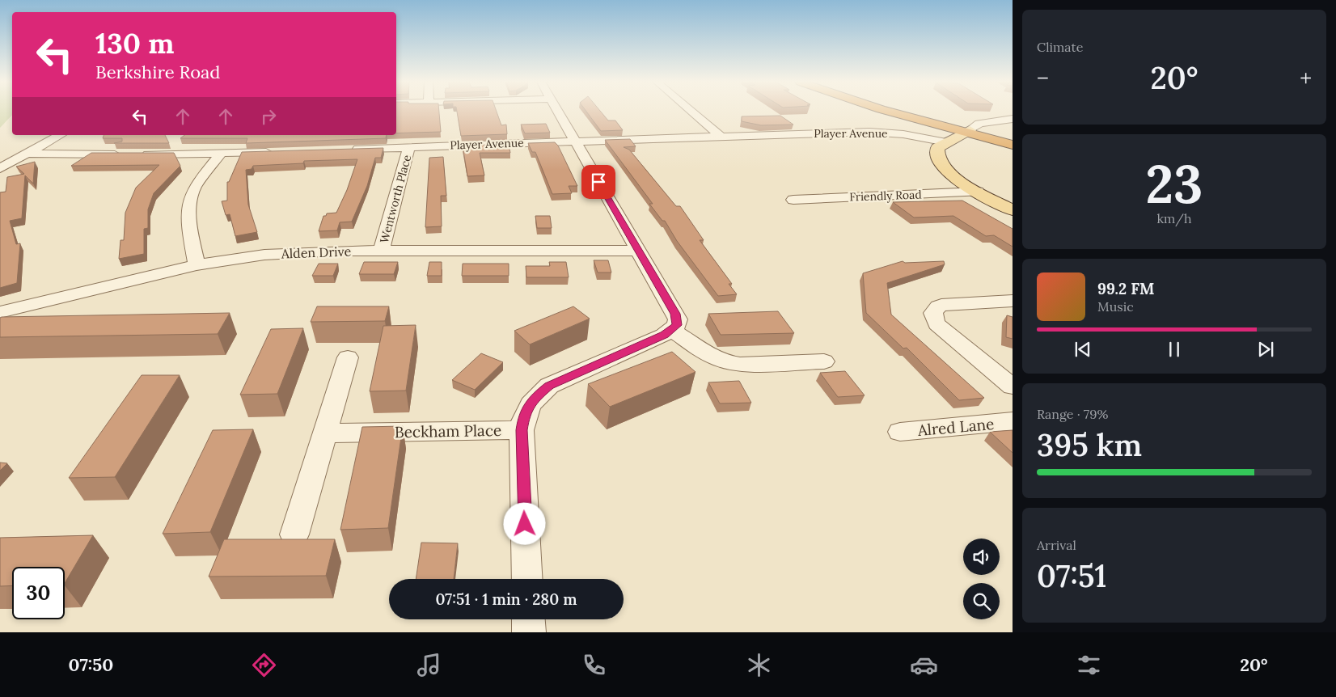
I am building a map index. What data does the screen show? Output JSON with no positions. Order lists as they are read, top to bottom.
{
  "streets": {
    "street": [
      "Player Avenue",
      "Friendly Road",
      "Wentworth Place",
      "Alden Drive",
      "Alred Lane",
      "Beckham Place"
    ]
  },
  "crossings": [
    ["Player Avenue", "Wentworth Place"],
    ["Wentworth Place", "Alden Drive"]
  ],
  "page": {
    "tile": [
      "Climate",
      ["23", "km/h"],
      ["Range · 79%", "395 km"],
      ["Arrival", "07:51"]
    ],
    "turn": ["130 m", "Berkshire Road"],
    "heat": ["−", "20°", "+"],
    "song": ["99.2 FM", "Music"],
    "limit": "30",
    "trip": "07:51 · 1 min · 280 m",
    "tabs": ["07:50", "20°"]
  }
}
